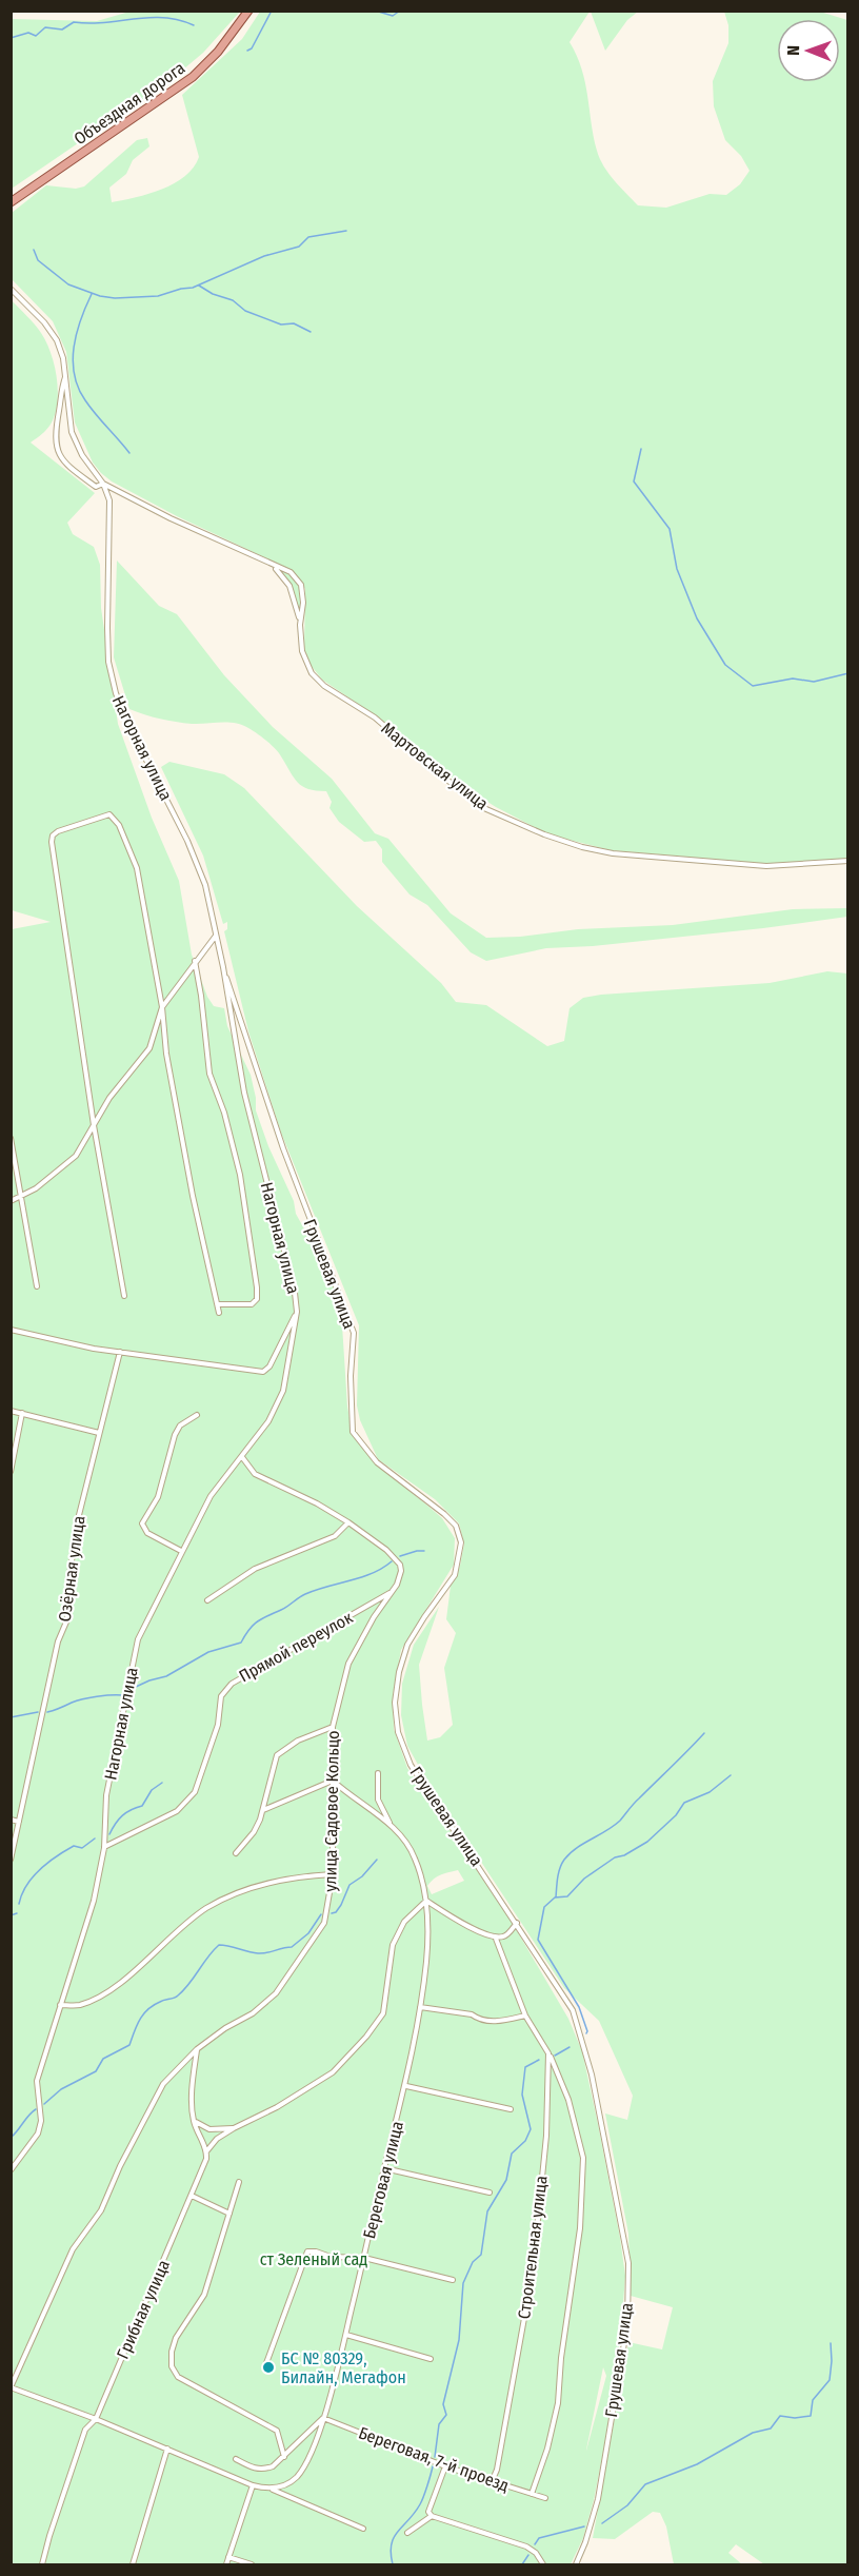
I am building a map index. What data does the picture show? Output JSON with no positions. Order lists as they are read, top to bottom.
{
  "streets": {
    "main road": ["Объездная дорога"],
    "street": [
      "Нагорная улица",
      "Мартовская улица",
      "Грушевая улица",
      "Озёрная улица",
      "Прямой переулок",
      "улица Садовое Кольцо",
      "Береговая улица",
      "Строительная улица",
      "Грибная улица",
      "Береговая, 7-й проезд"
    ]
  },
  "crossings": [
    ["Нагорная улица", "Мартовская улица"],
    ["Нагорная улица", "Грушевая улица"],
    ["Нагорная улица", "Прямой переулок"],
    ["Нагорная улица", "улица Садовое Кольцо"],
    ["Прямой переулок", "улица Садовое Кольцо"],
    ["улица Садовое Кольцо", "Береговая улица"],
    ["Береговая улица", "Береговая, 7-й проезд"],
    ["Строительная улица", "Береговая, 7-й проезд"]
  ],
  "parks": ["ст Зеленый сад"],
  "places": ["БС № 80329, Билайн, Мегафон"],
  "north": "left"
}
